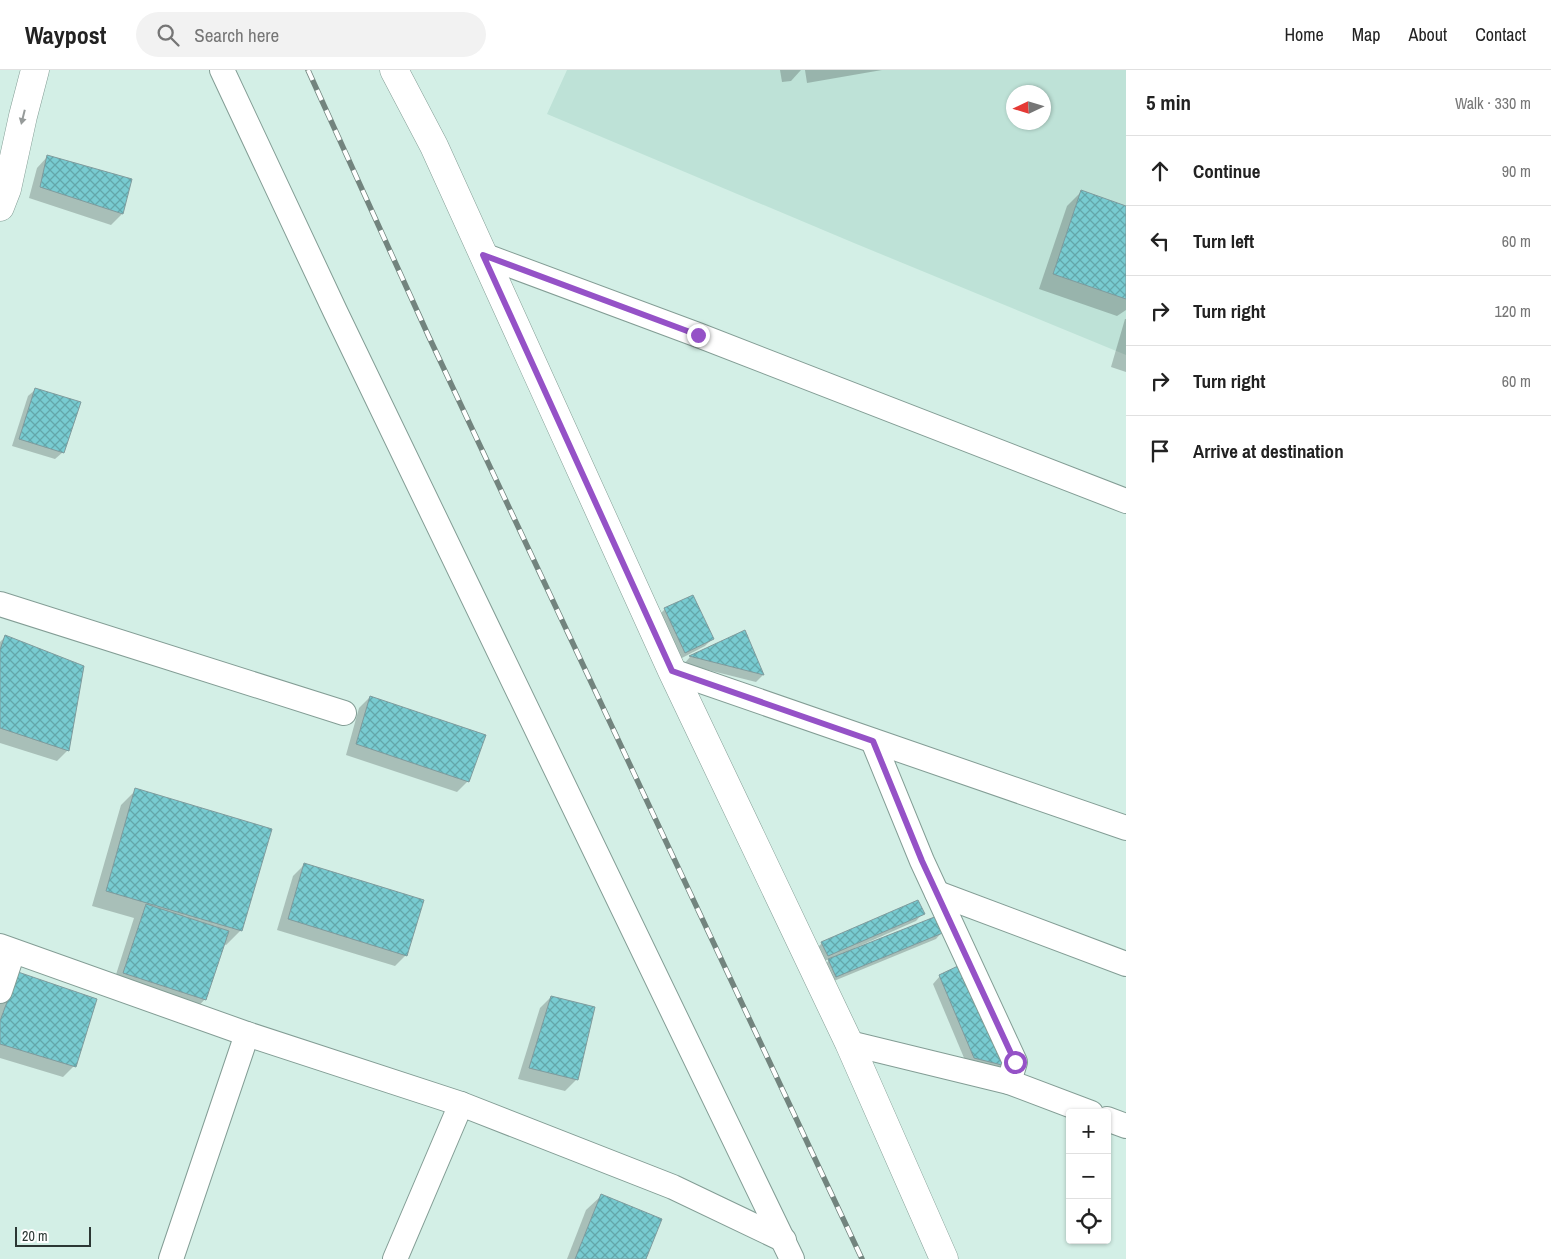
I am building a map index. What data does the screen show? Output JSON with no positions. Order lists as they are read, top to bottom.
{
  "scale_bar": "20 m",
  "north": "left",
  "page": {
    "header": "Waypost",
    "search": "Search here",
    "nav": [
      "Home",
      "Map",
      "About",
      "Contact"
    ],
    "heading": ["5 min", "Walk · 330 m"],
    "list": [
      ["Continue", "90 m"],
      ["Turn left", "60 m"],
      ["Turn right", "120 m"],
      ["Turn right", "60 m"],
      "Arrive at destination"
    ],
    "map_buttons": ["+", "−"],
    "scale": "20 m"
  }
}
